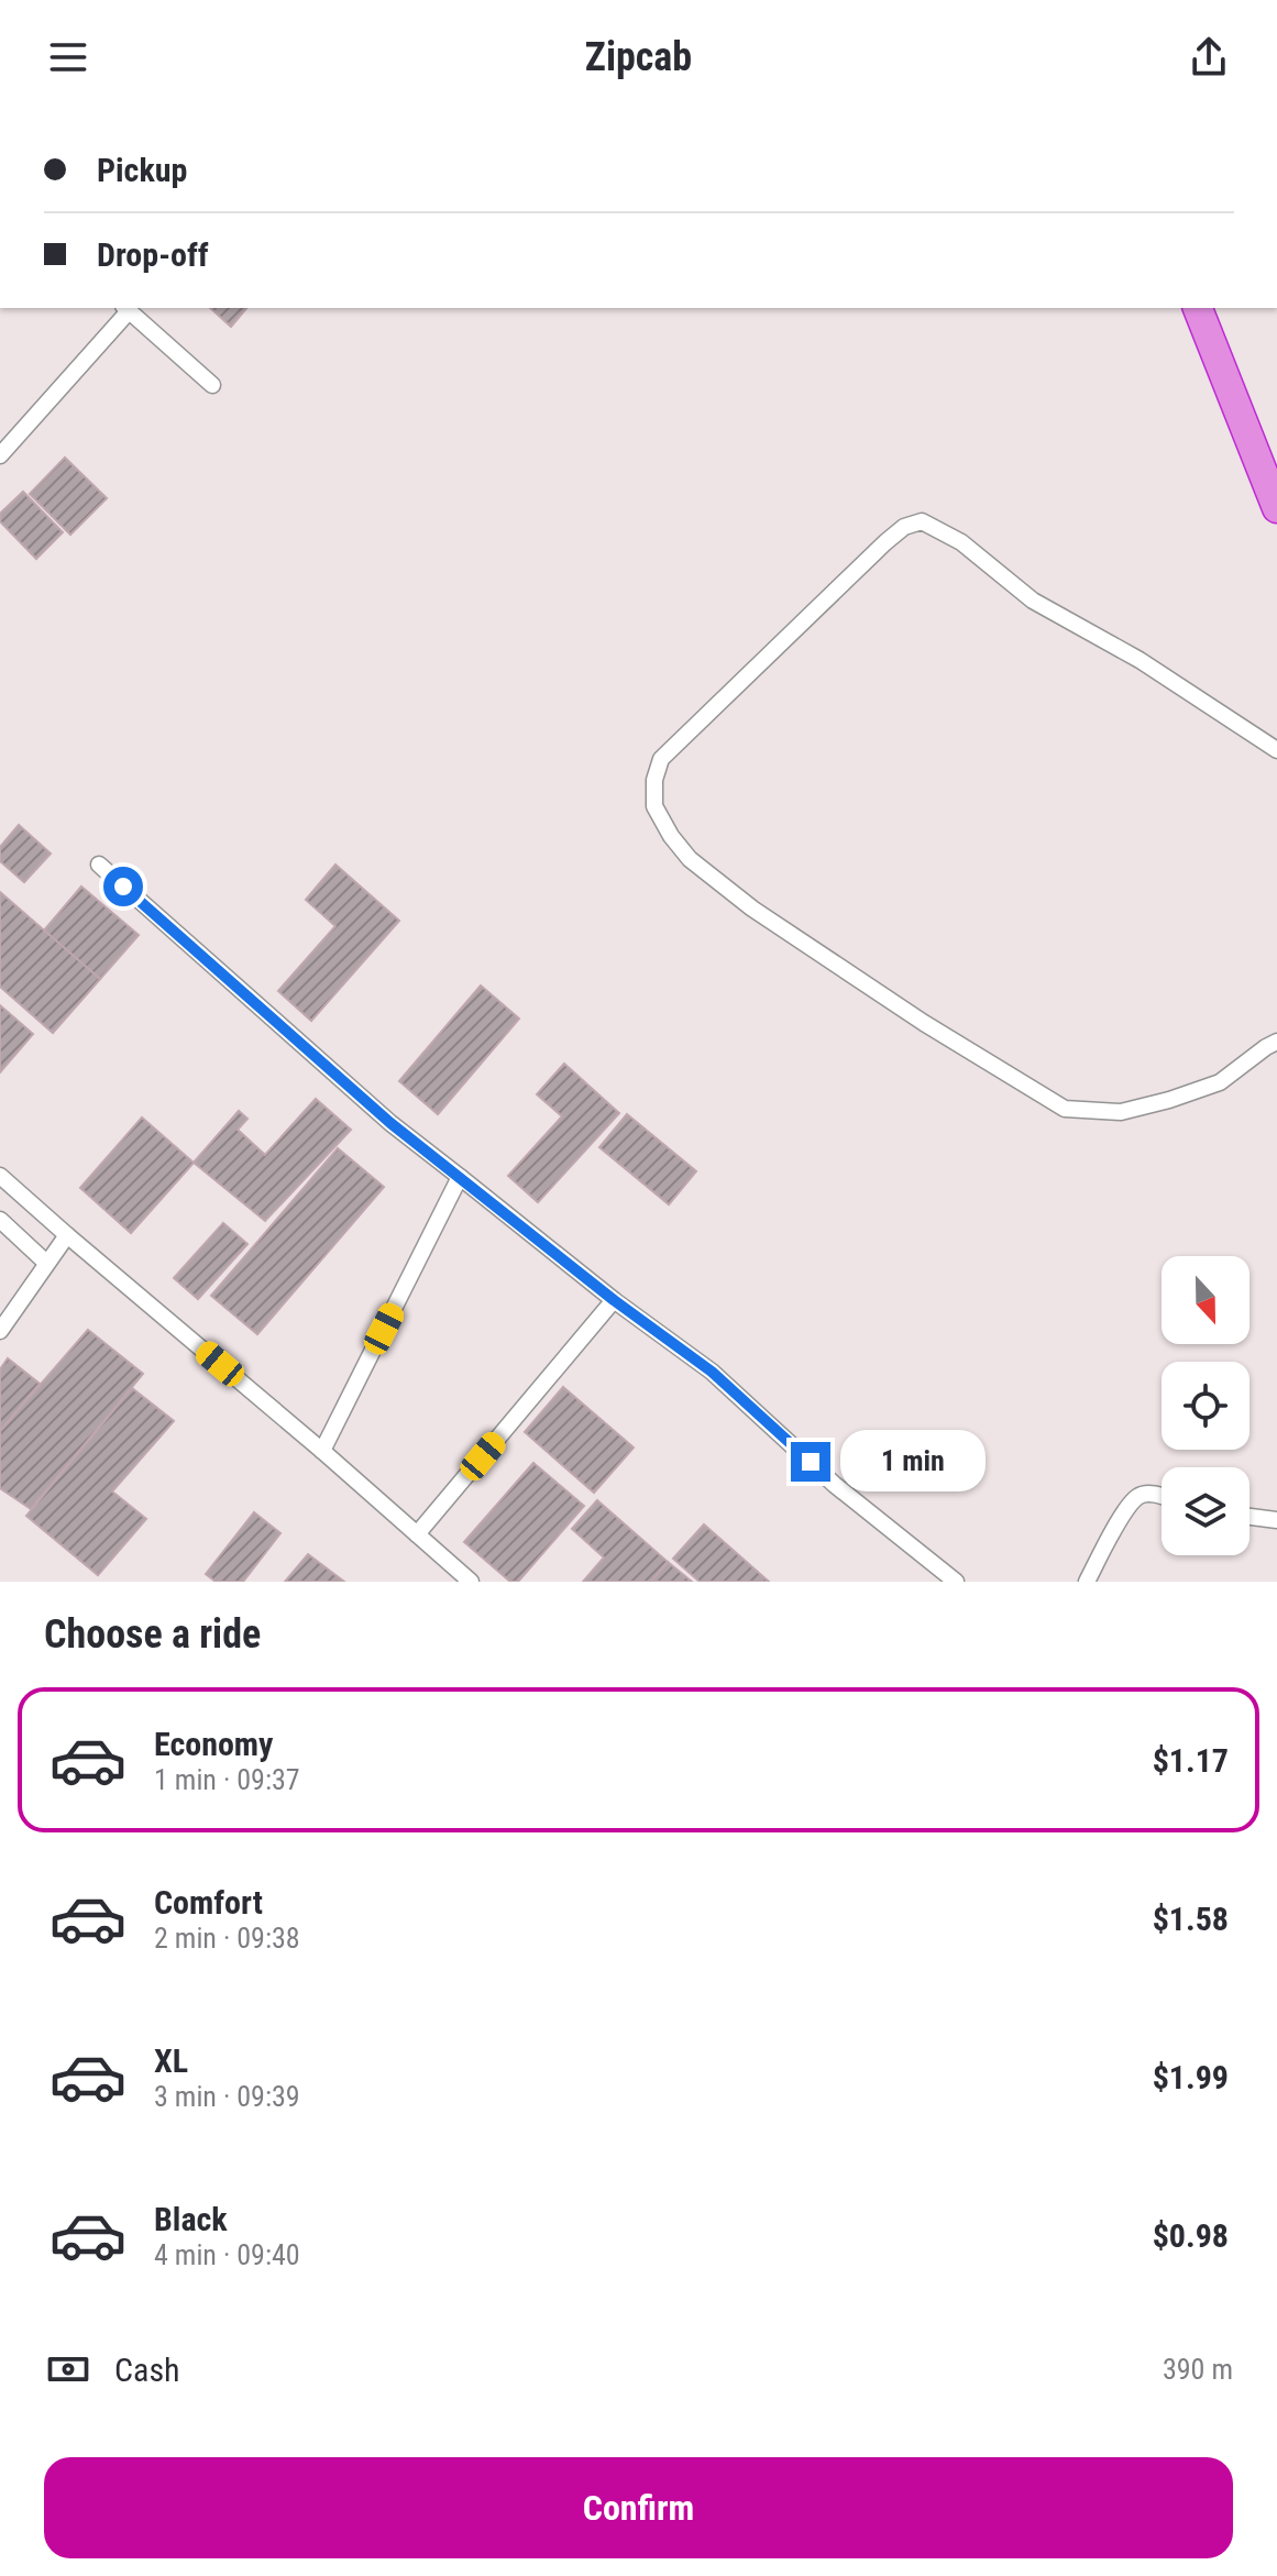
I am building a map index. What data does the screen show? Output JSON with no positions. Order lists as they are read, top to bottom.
{
  "north": "bottom",
  "page": {
    "header": "Zipcab",
    "banner": ["Pickup", "Drop-off"],
    "bubble": "1 min",
    "heading": "Choose a ride",
    "list": [
      {
        "name": "Economy",
        "note": "1 min · 09:37",
        "value": "$1.17"
      },
      {
        "name": "Comfort",
        "note": "2 min · 09:38",
        "value": "$1.58"
      },
      {
        "name": "XL",
        "note": "3 min · 09:39",
        "value": "$1.99"
      },
      {
        "name": "Black",
        "note": "4 min · 09:40",
        "value": "$0.98"
      }
    ],
    "pay": ["Cash", "390 m"],
    "buttons": "Confirm"
  }
}
